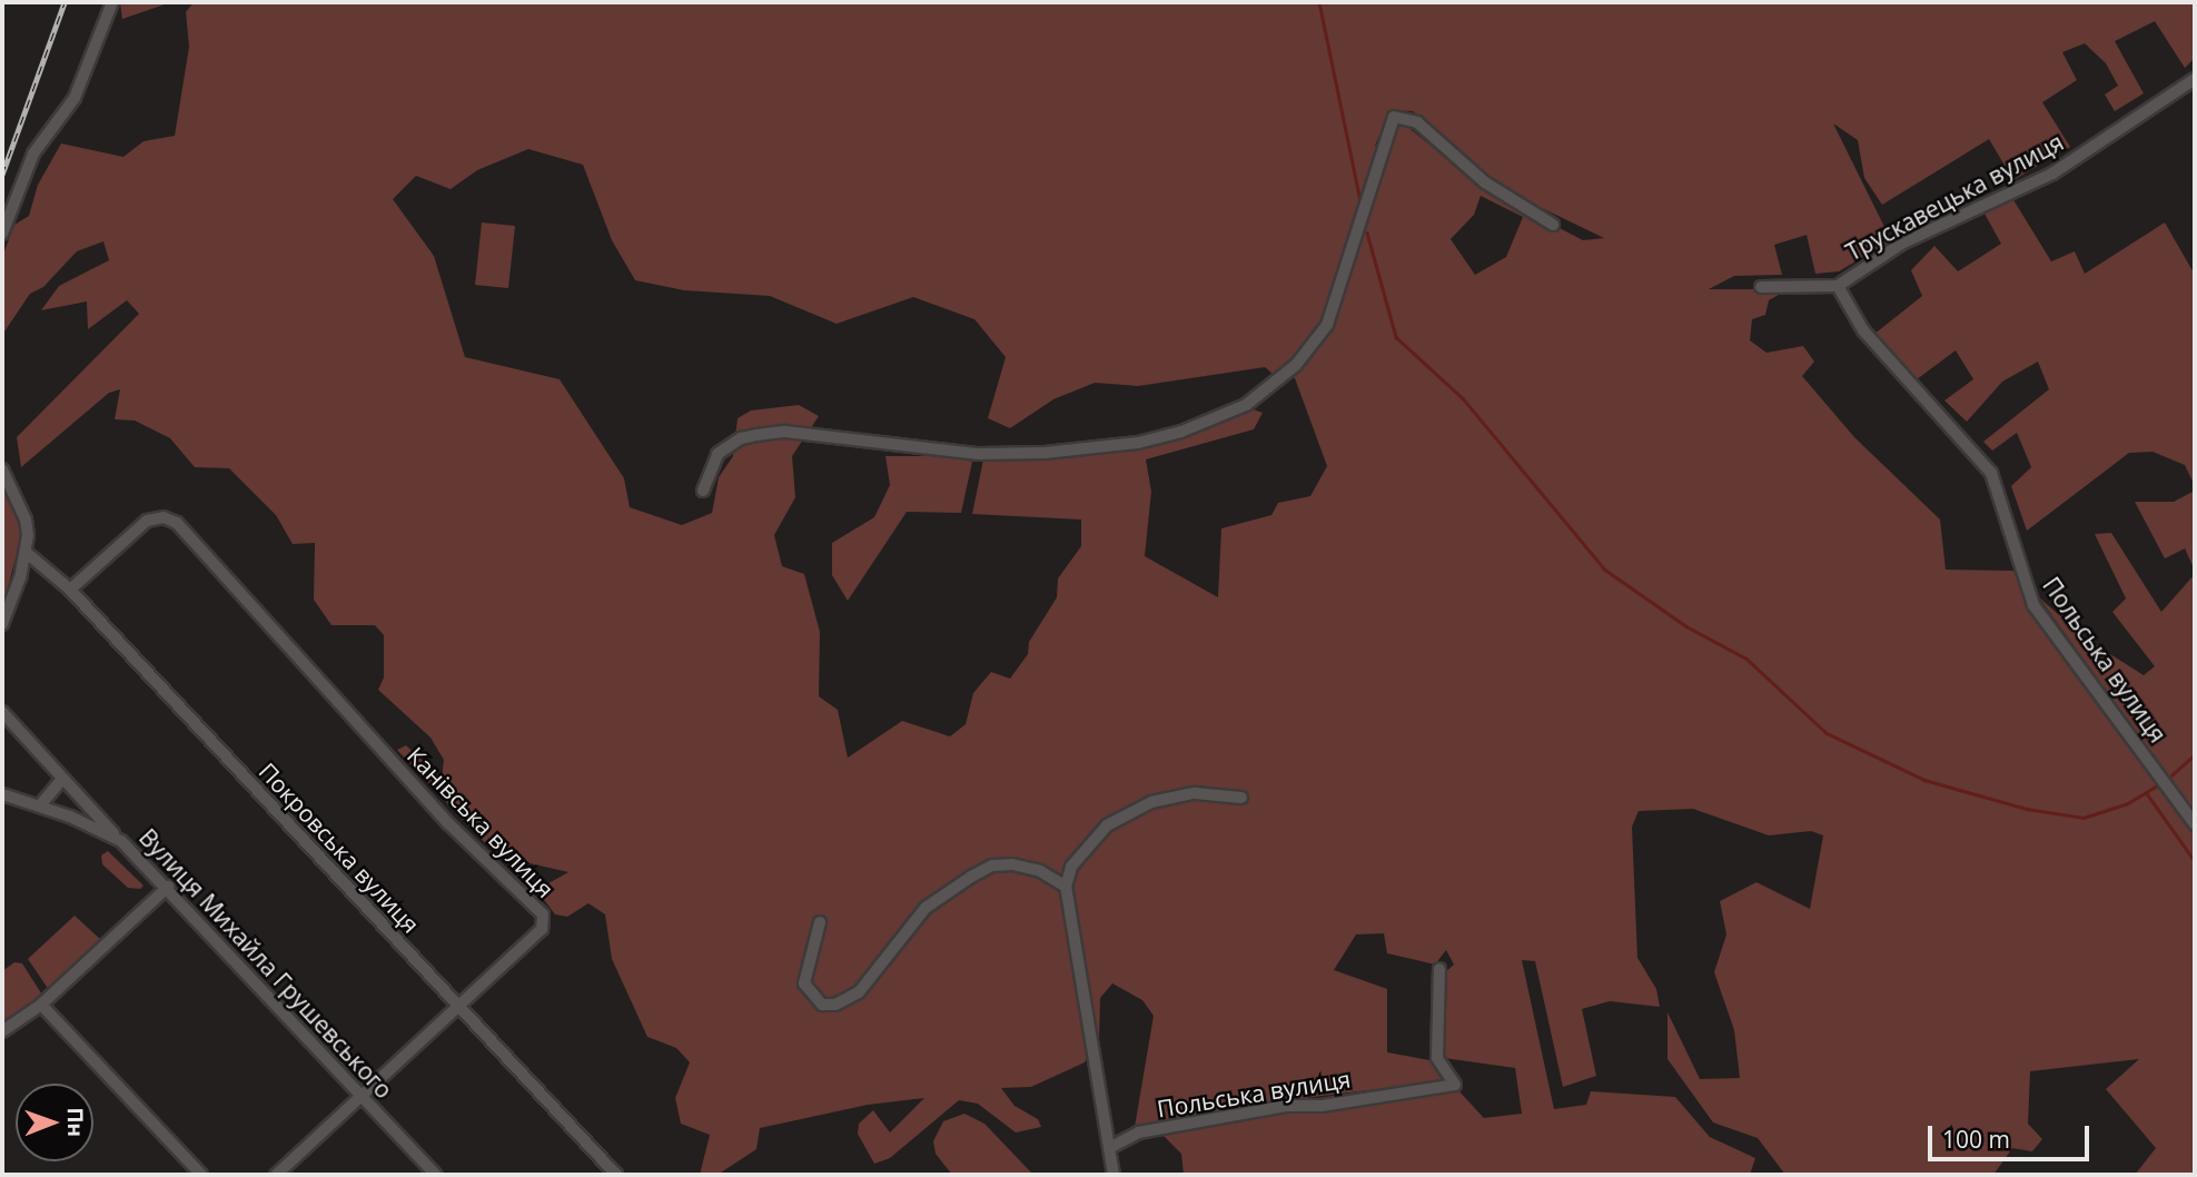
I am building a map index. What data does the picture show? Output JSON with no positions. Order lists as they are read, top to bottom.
{
  "streets": {
    "street": [
      "Трускавецька вулиця",
      "Польська вулиця",
      "Канівська вулиця",
      "Покровська вулиця",
      "Вулиця Михайла Грушевського"
    ]
  },
  "crossings": [
    ["Трускавецька вулиця", "Польська вулиця"],
    ["Канівська вулиця", "Покровська вулиця"],
    ["Канівська вулиця", "Вулиця Михайла Грушевського"]
  ],
  "scale_bar": "100 m",
  "north": "right"
}
